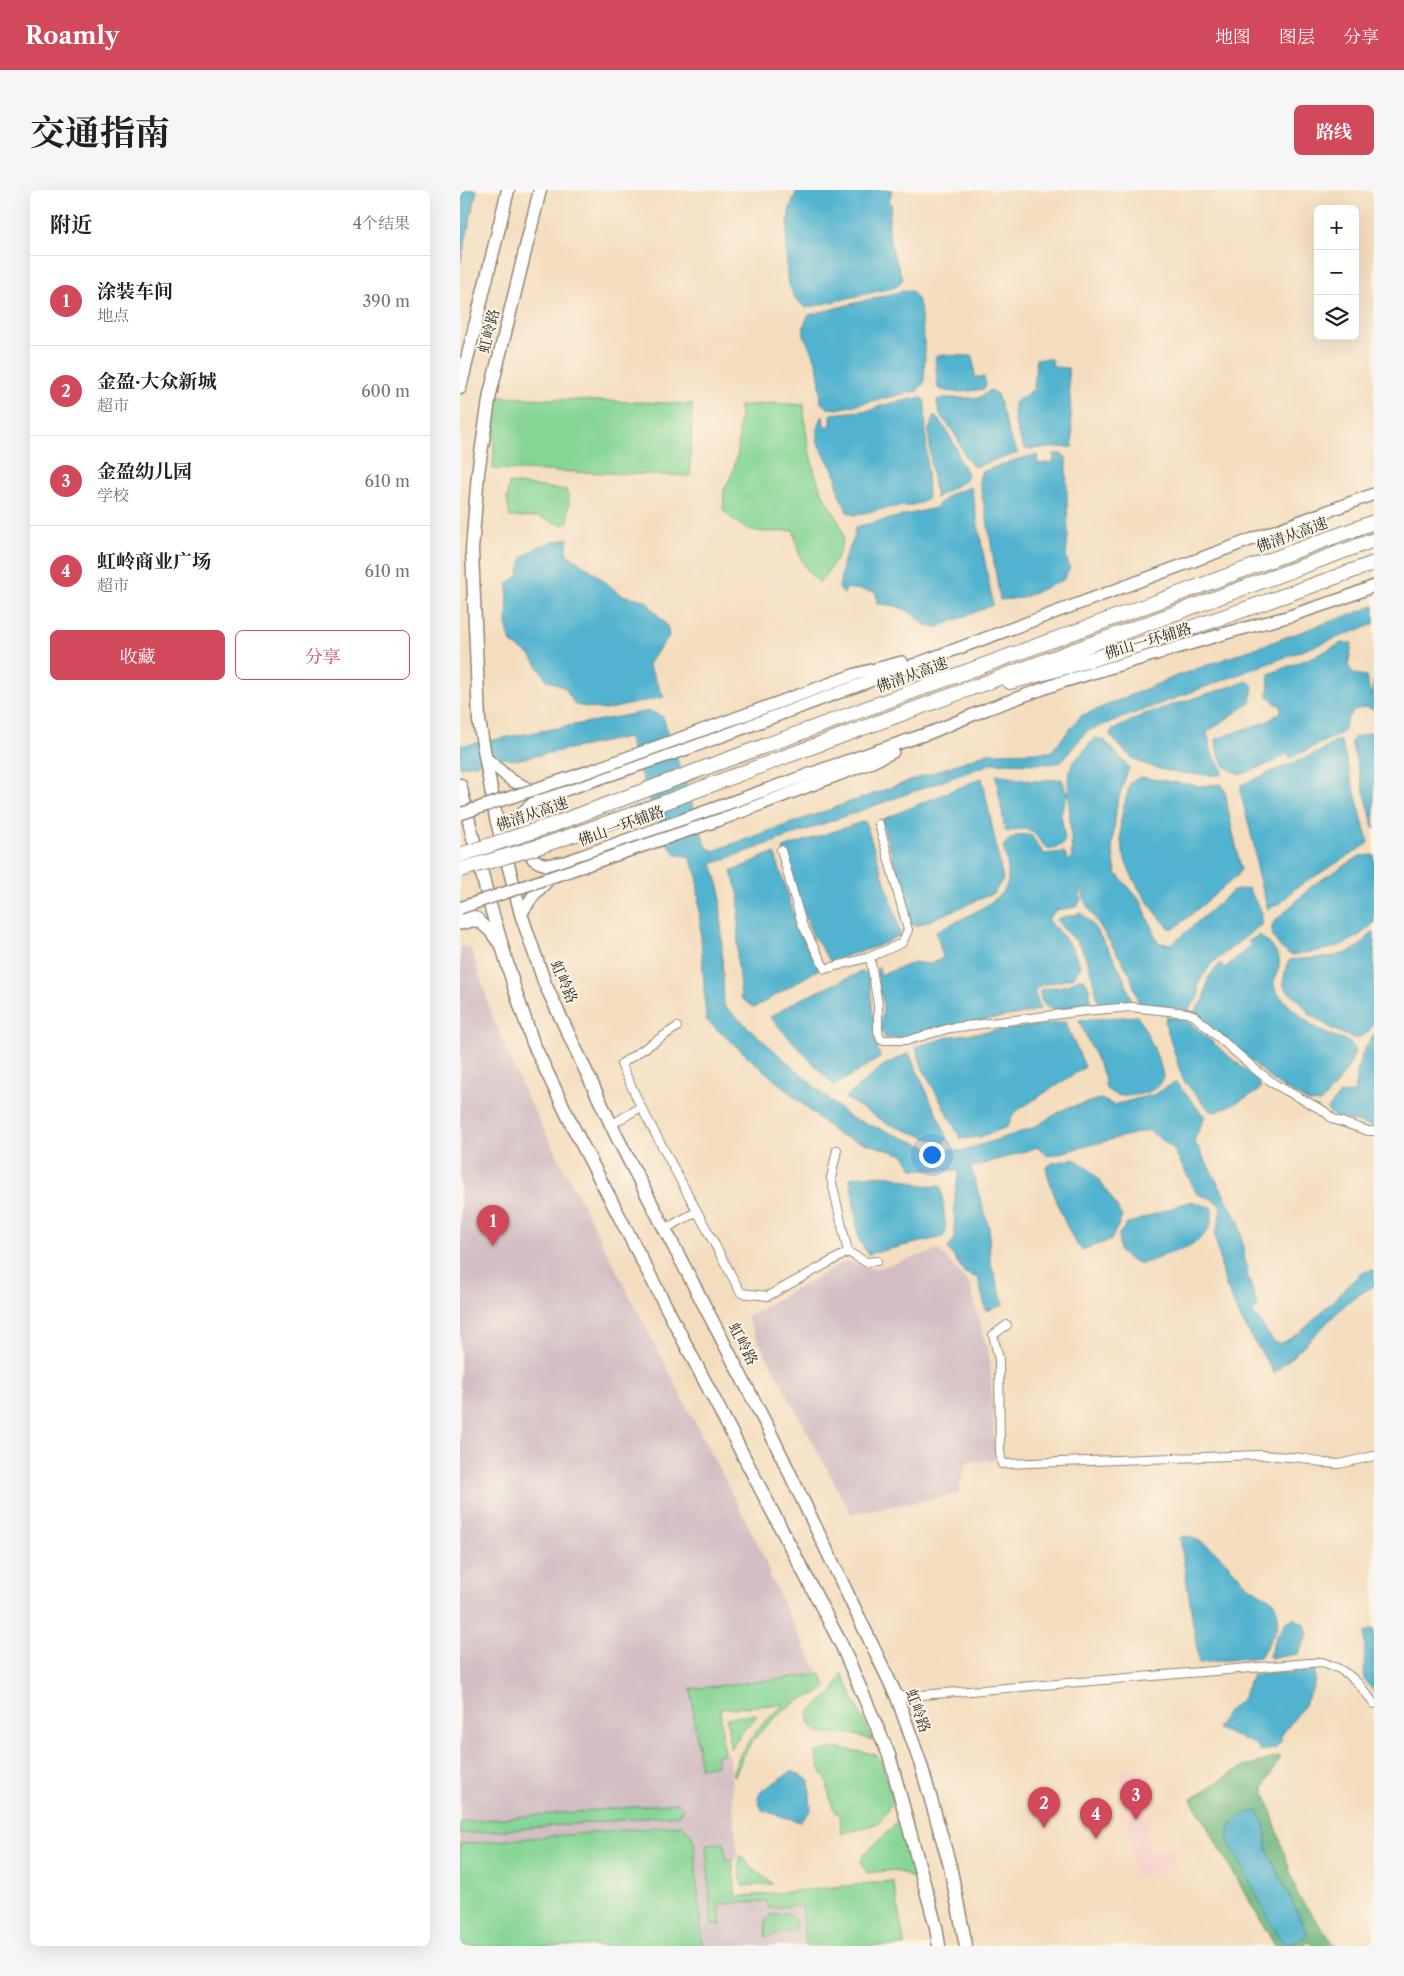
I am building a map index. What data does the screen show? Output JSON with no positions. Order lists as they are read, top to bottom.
{
  "streets": {
    "highway": ["佛清从高速"],
    "main road": ["虹岭路", "佛山一环辅路"]
  },
  "page": {
    "header": "Roamly",
    "nav": ["地图", "图层", "分享"],
    "title": "交通指南",
    "buttons": [
      "路线",
      ["收藏", "分享"]
    ],
    "heading": ["附近", "4个结果"],
    "map_buttons": ["+", "−"],
    "list": [
      {
        "mark": "1",
        "name": "涂装车间",
        "note": "地点",
        "value": "390 m"
      },
      {
        "mark": "2",
        "name": "金盈·大众新城",
        "note": "超市",
        "value": "600 m"
      },
      {
        "mark": "3",
        "name": "金盈幼儿园",
        "note": "学校",
        "value": "610 m"
      },
      {
        "mark": "4",
        "name": "虹岭商业广场",
        "note": "超市",
        "value": "610 m"
      }
    ],
    "pins": [
      "1",
      "3",
      "2",
      "4"
    ]
  }
}
